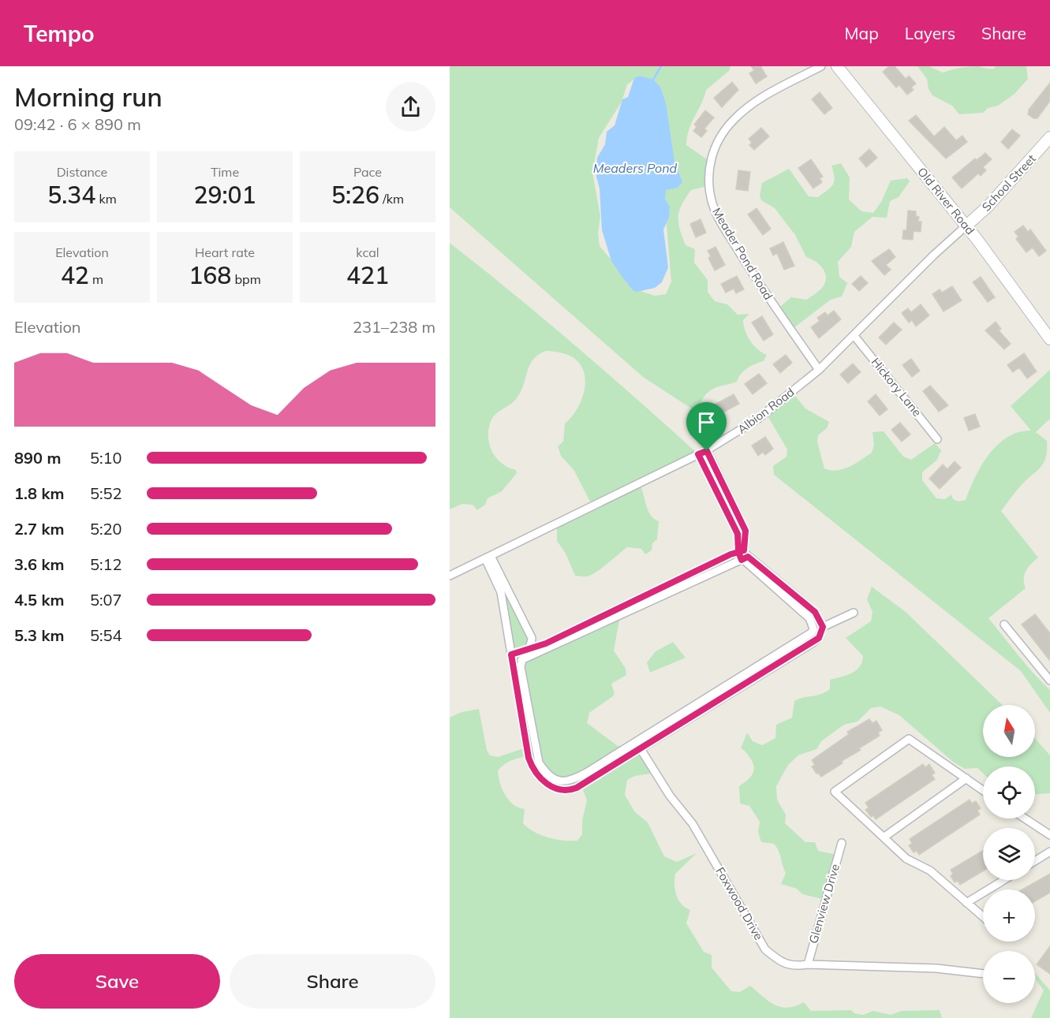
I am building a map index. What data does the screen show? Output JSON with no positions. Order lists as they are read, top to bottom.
{
  "streets": {
    "main road": ["School Street", "Old River Road"],
    "street": [
      "Meader Pond Road",
      "Hickory Lane",
      "Albion Road",
      "Foxwood Drive",
      "Glenview Drive"
    ]
  },
  "crossings": [
    ["School Street", "Old River Road"],
    ["School Street", "Albion Road"],
    ["Old River Road", "Albion Road"],
    ["Meader Pond Road", "Albion Road"],
    ["Hickory Lane", "Albion Road"],
    ["Foxwood Drive", "Glenview Drive"]
  ],
  "water": ["Meaders Pond"],
  "north": "top",
  "page": {
    "header": "Tempo",
    "nav": ["Map", "Layers", "Share"],
    "heading": ["Morning run", "09:42 · 6 × 890 m"],
    "stats": [
      ["Distance", "5.34 km"],
      ["Time", "29:01"],
      ["Pace", "5:26 /km"],
      ["Elevation", "42 m"],
      ["Heart rate", "168 bpm"],
      ["kcal", "421"]
    ],
    "chart": ["Elevation", "231–238 m"],
    "list": [
      {
        "name": "890 m",
        "note": "5:10"
      },
      {
        "name": "1.8 km",
        "note": "5:52"
      },
      {
        "name": "2.7 km",
        "note": "5:20"
      },
      {
        "name": "3.6 km",
        "note": "5:12"
      },
      {
        "name": "4.5 km",
        "note": "5:07"
      },
      {
        "name": "5.3 km",
        "note": "5:54"
      }
    ],
    "map_buttons": ["+", "−"],
    "buttons": ["Save", "Share"]
  }
}
